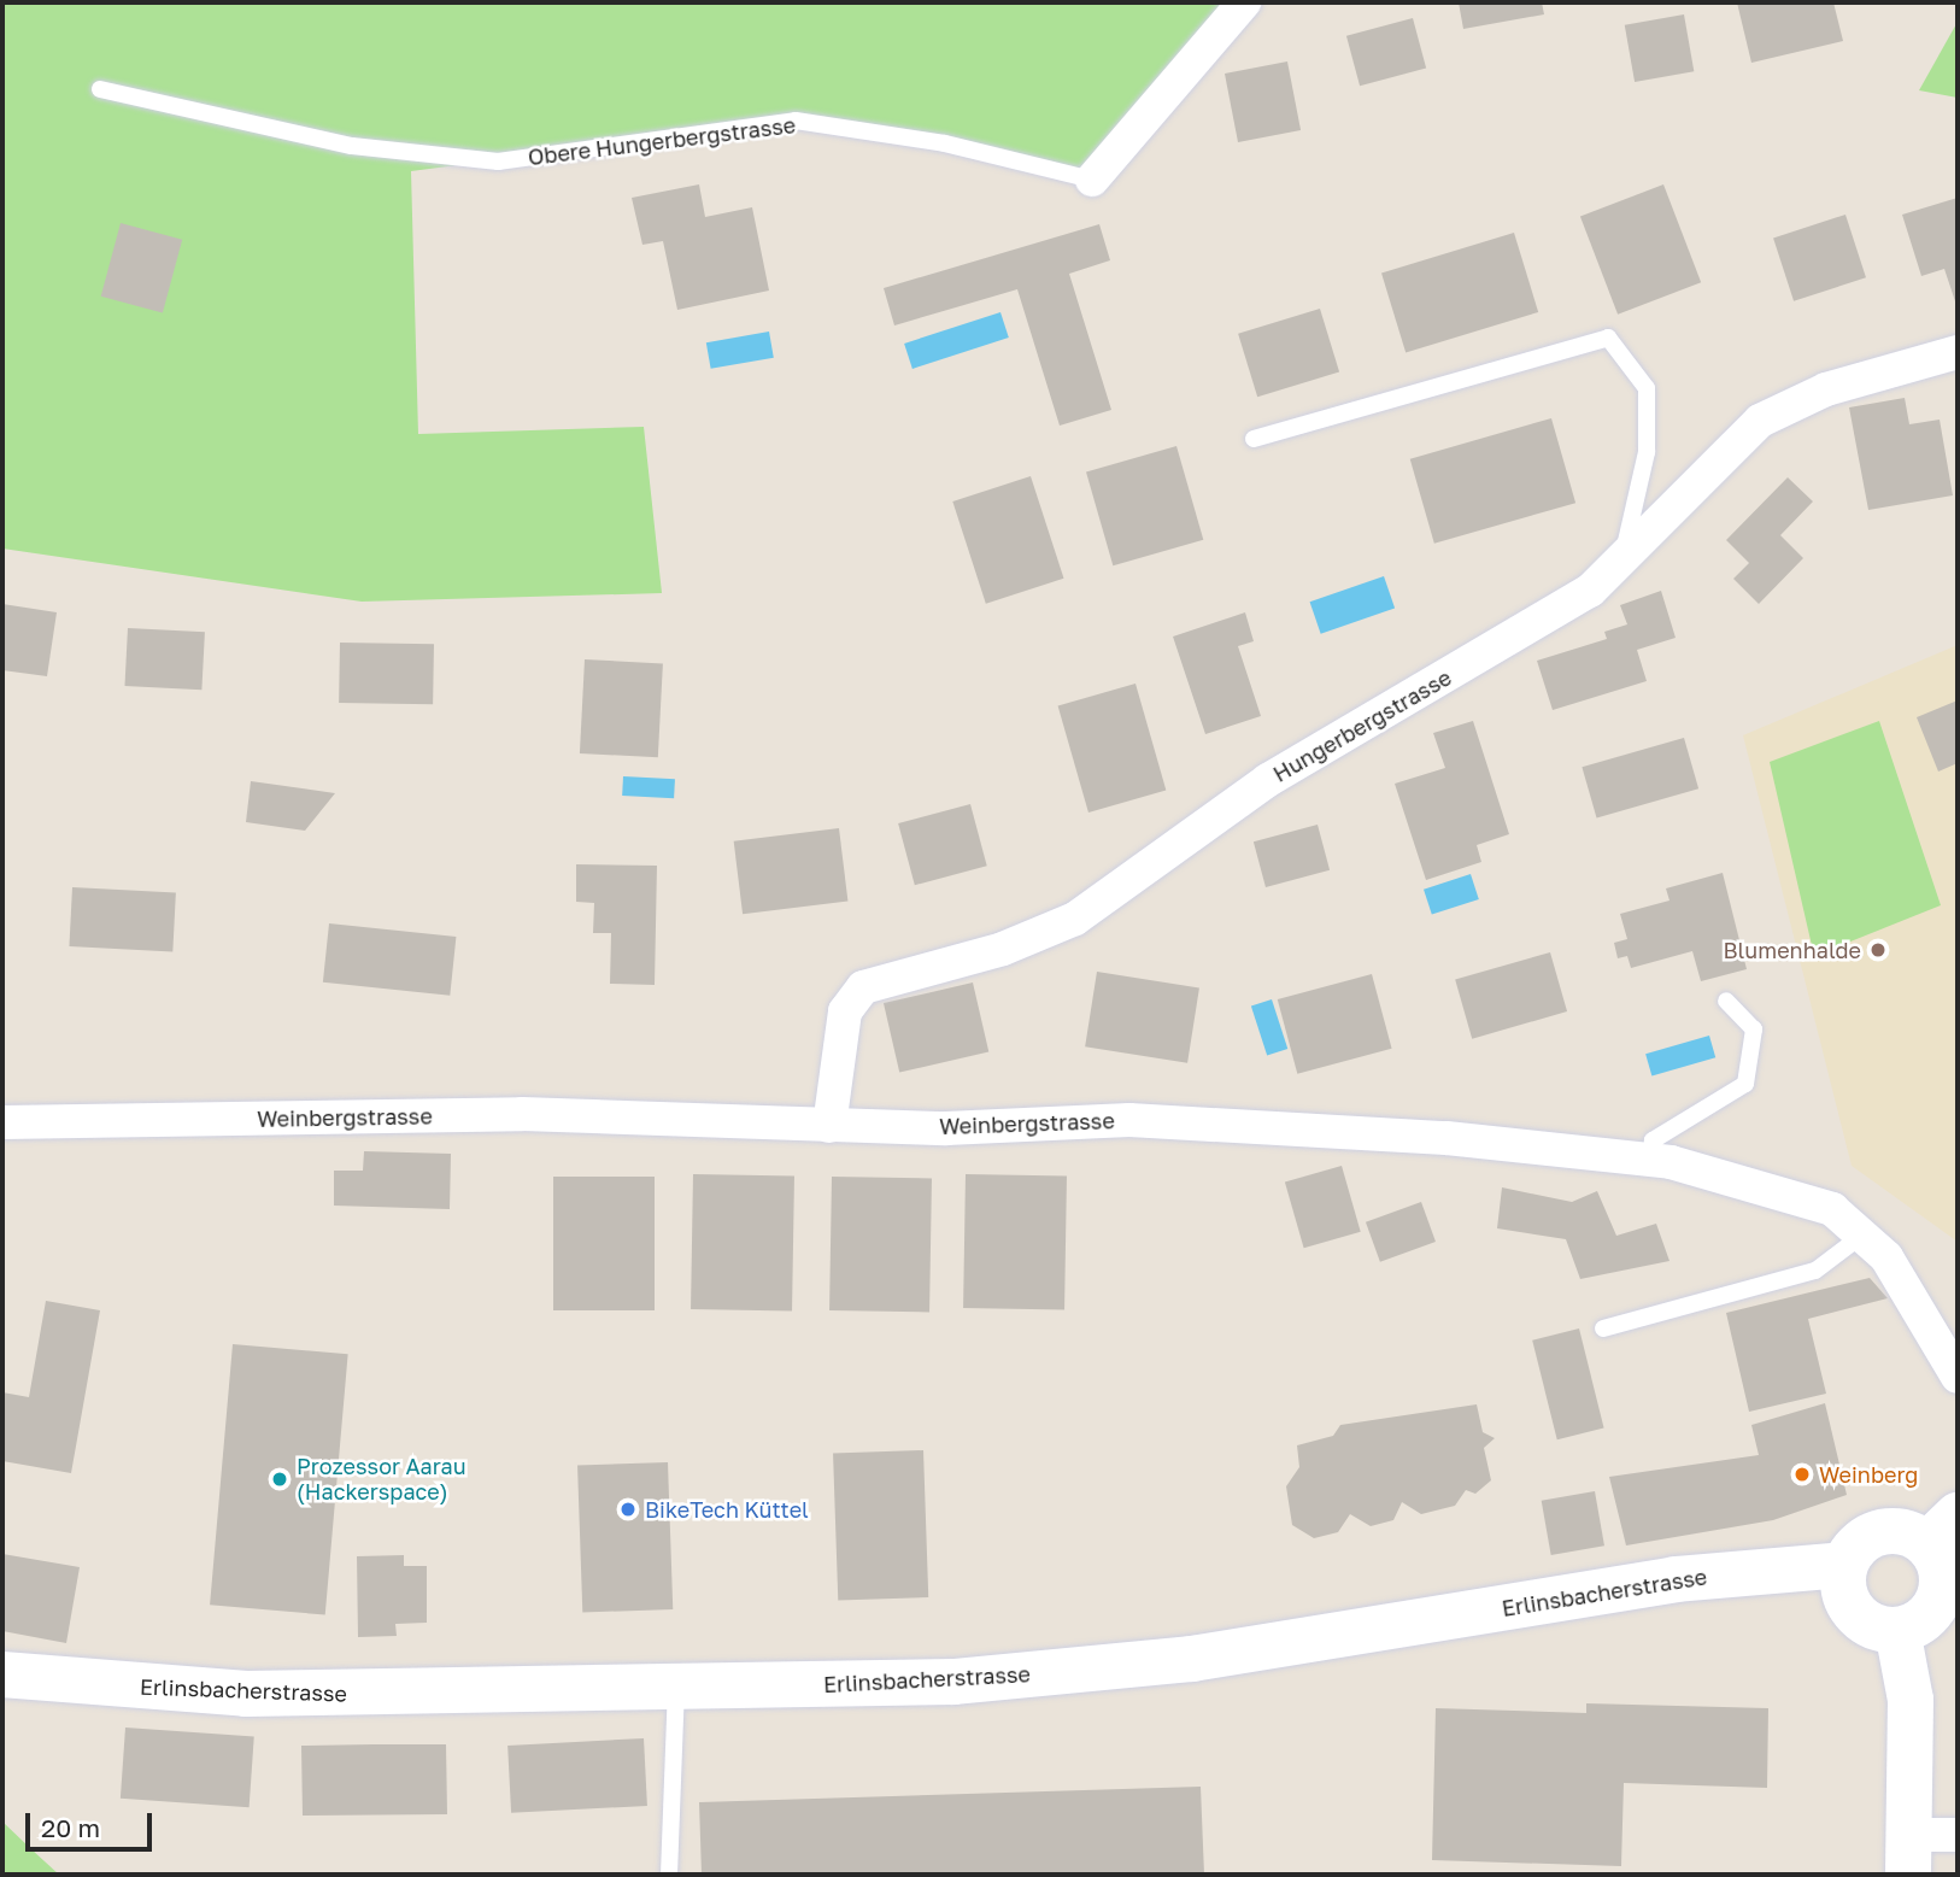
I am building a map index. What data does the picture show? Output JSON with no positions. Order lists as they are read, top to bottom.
{
  "streets": {
    "main road": ["Erlinsbacherstrasse"],
    "street": ["Obere Hungerbergstrasse", "Hungerbergstrasse", "Weinbergstrasse"]
  },
  "crossings": [
    ["Hungerbergstrasse", "Weinbergstrasse"]
  ],
  "places": [
    "Blumenhalde",
    "Weinberg",
    "Prozessor Aarau (Hackerspace)",
    "BikeTech Küttel"
  ],
  "scale_bar": "20 m"
}
